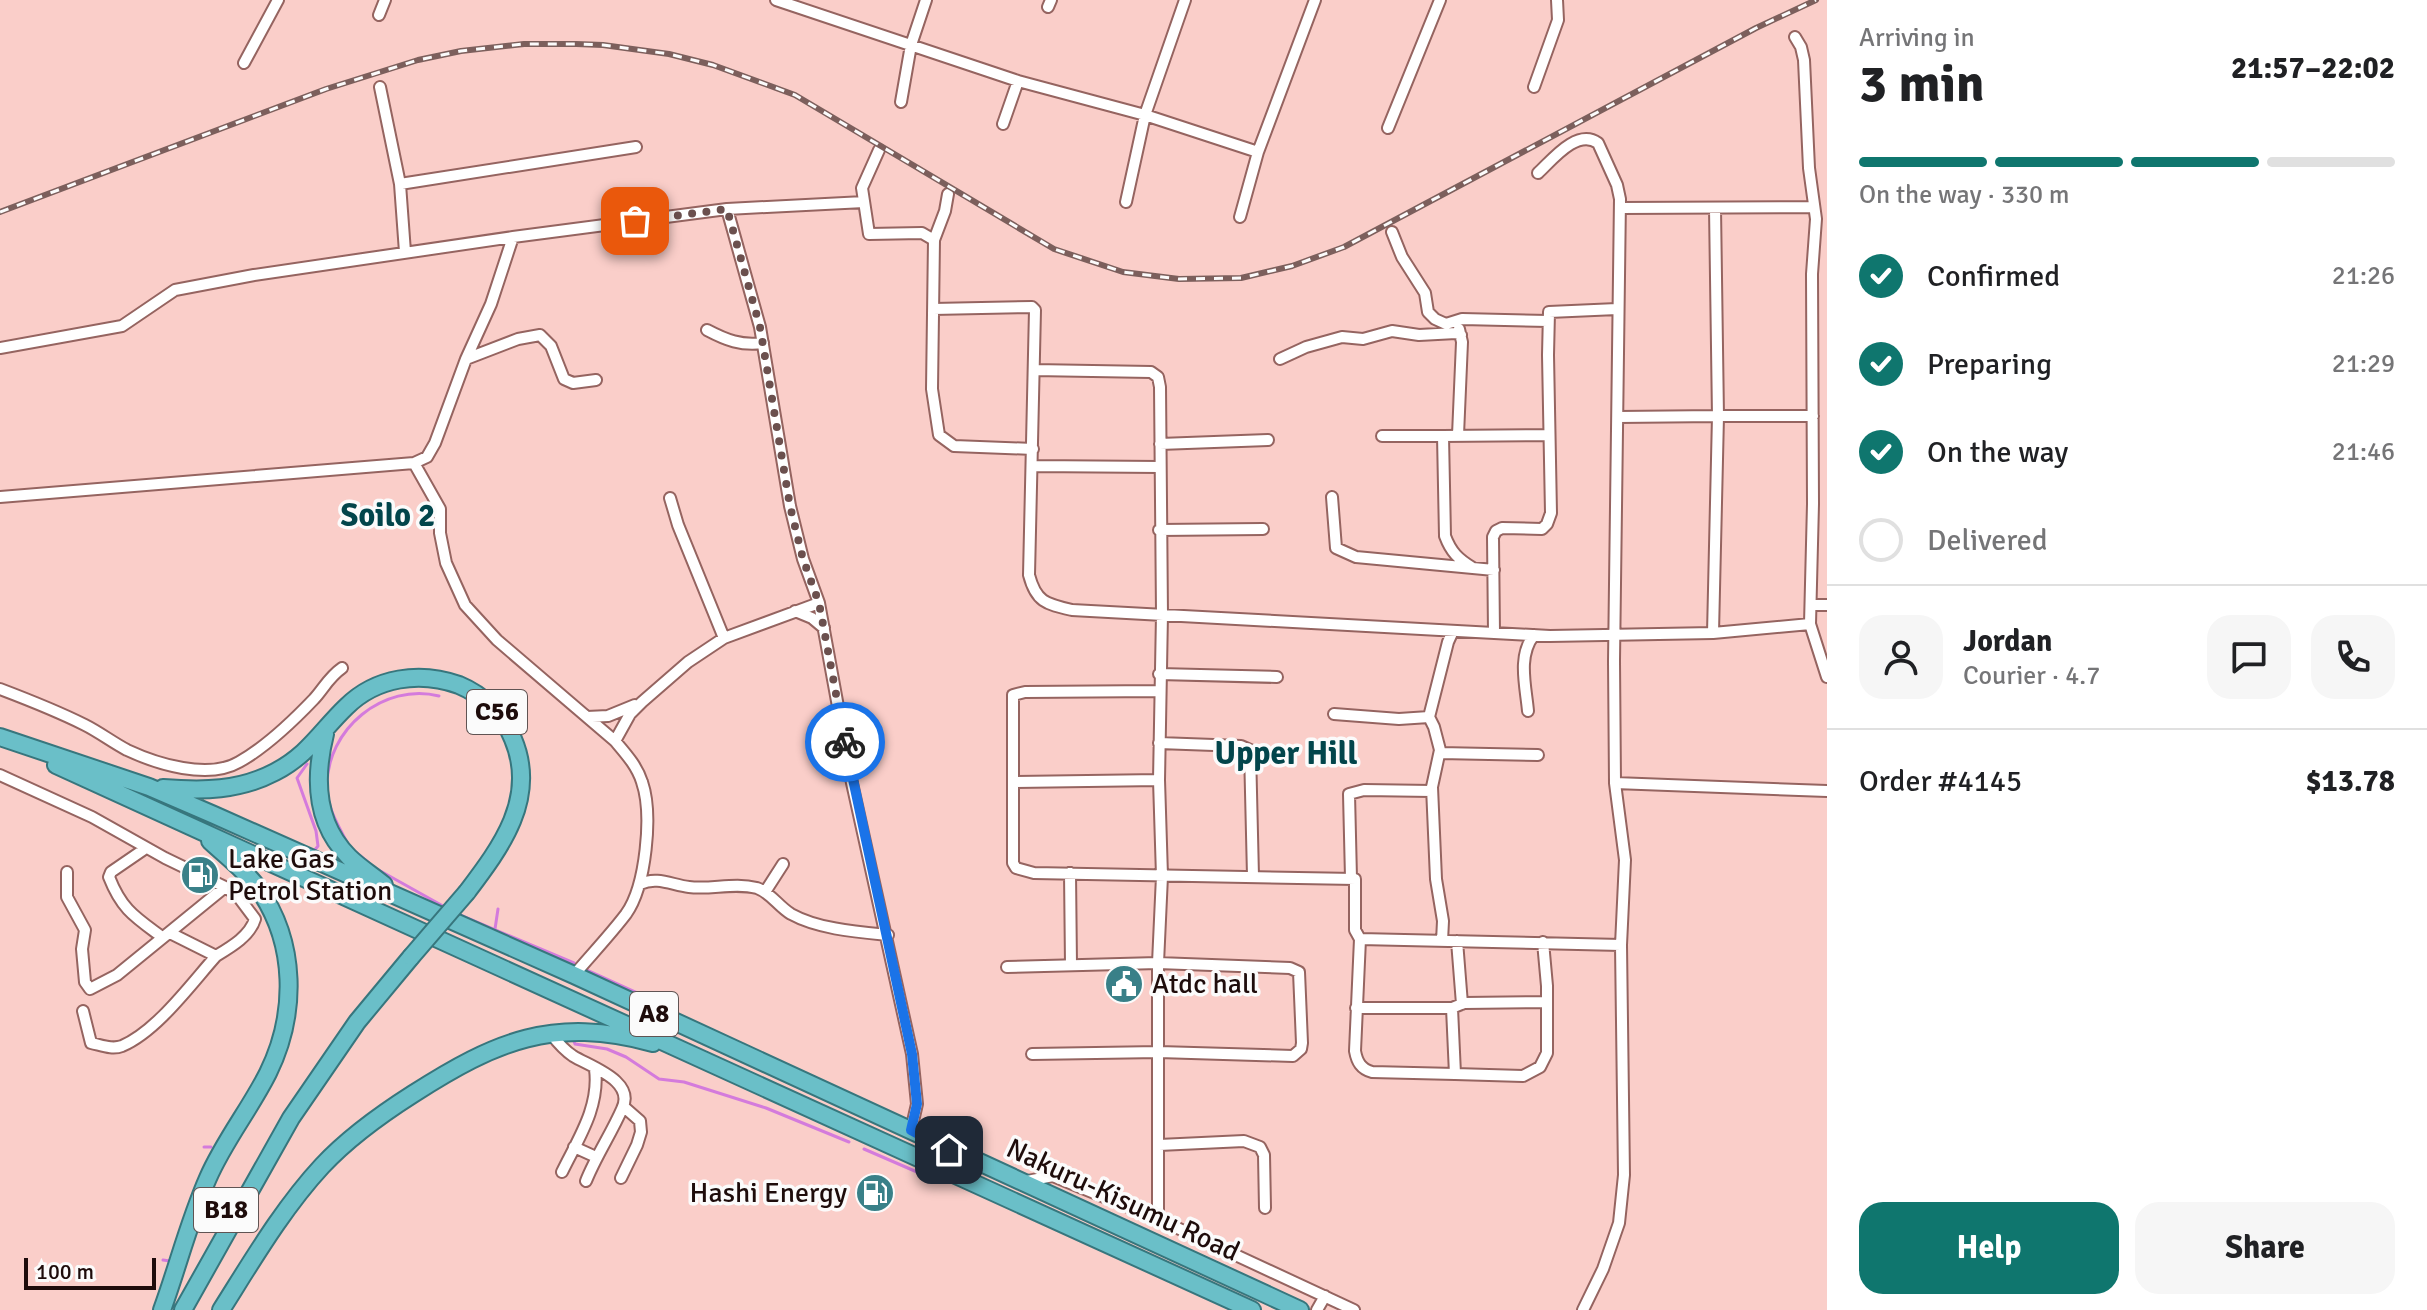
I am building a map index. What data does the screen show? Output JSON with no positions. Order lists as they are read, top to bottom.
{
  "streets": {
    "highway": [
      "C56",
      "A8",
      "Nakuru-Kisumu Road",
      "B18"
    ]
  },
  "crossings": [
    ["C56", "B18"]
  ],
  "districts": ["Soilo 2", "Upper Hill"],
  "places": {
    "fuel station": ["Lake Gas Petrol Station", "Hashi Energy"],
    "public building": ["Atdc hall"]
  },
  "scale_bar": "100 m",
  "page": {
    "heading": ["3 min", "Arriving in", "21:57–22:02"],
    "panel": [
      "Jordan",
      "Courier · 4.7",
      "Order #4145",
      "$13.78"
    ],
    "bar": "On the way · 330 m",
    "list": [
      ["Confirmed", "21:26"],
      ["Preparing", "21:29"],
      ["On the way", "21:46"],
      "Delivered"
    ],
    "buttons": ["Help", "Share"],
    "scale": "100 m"
  }
}
